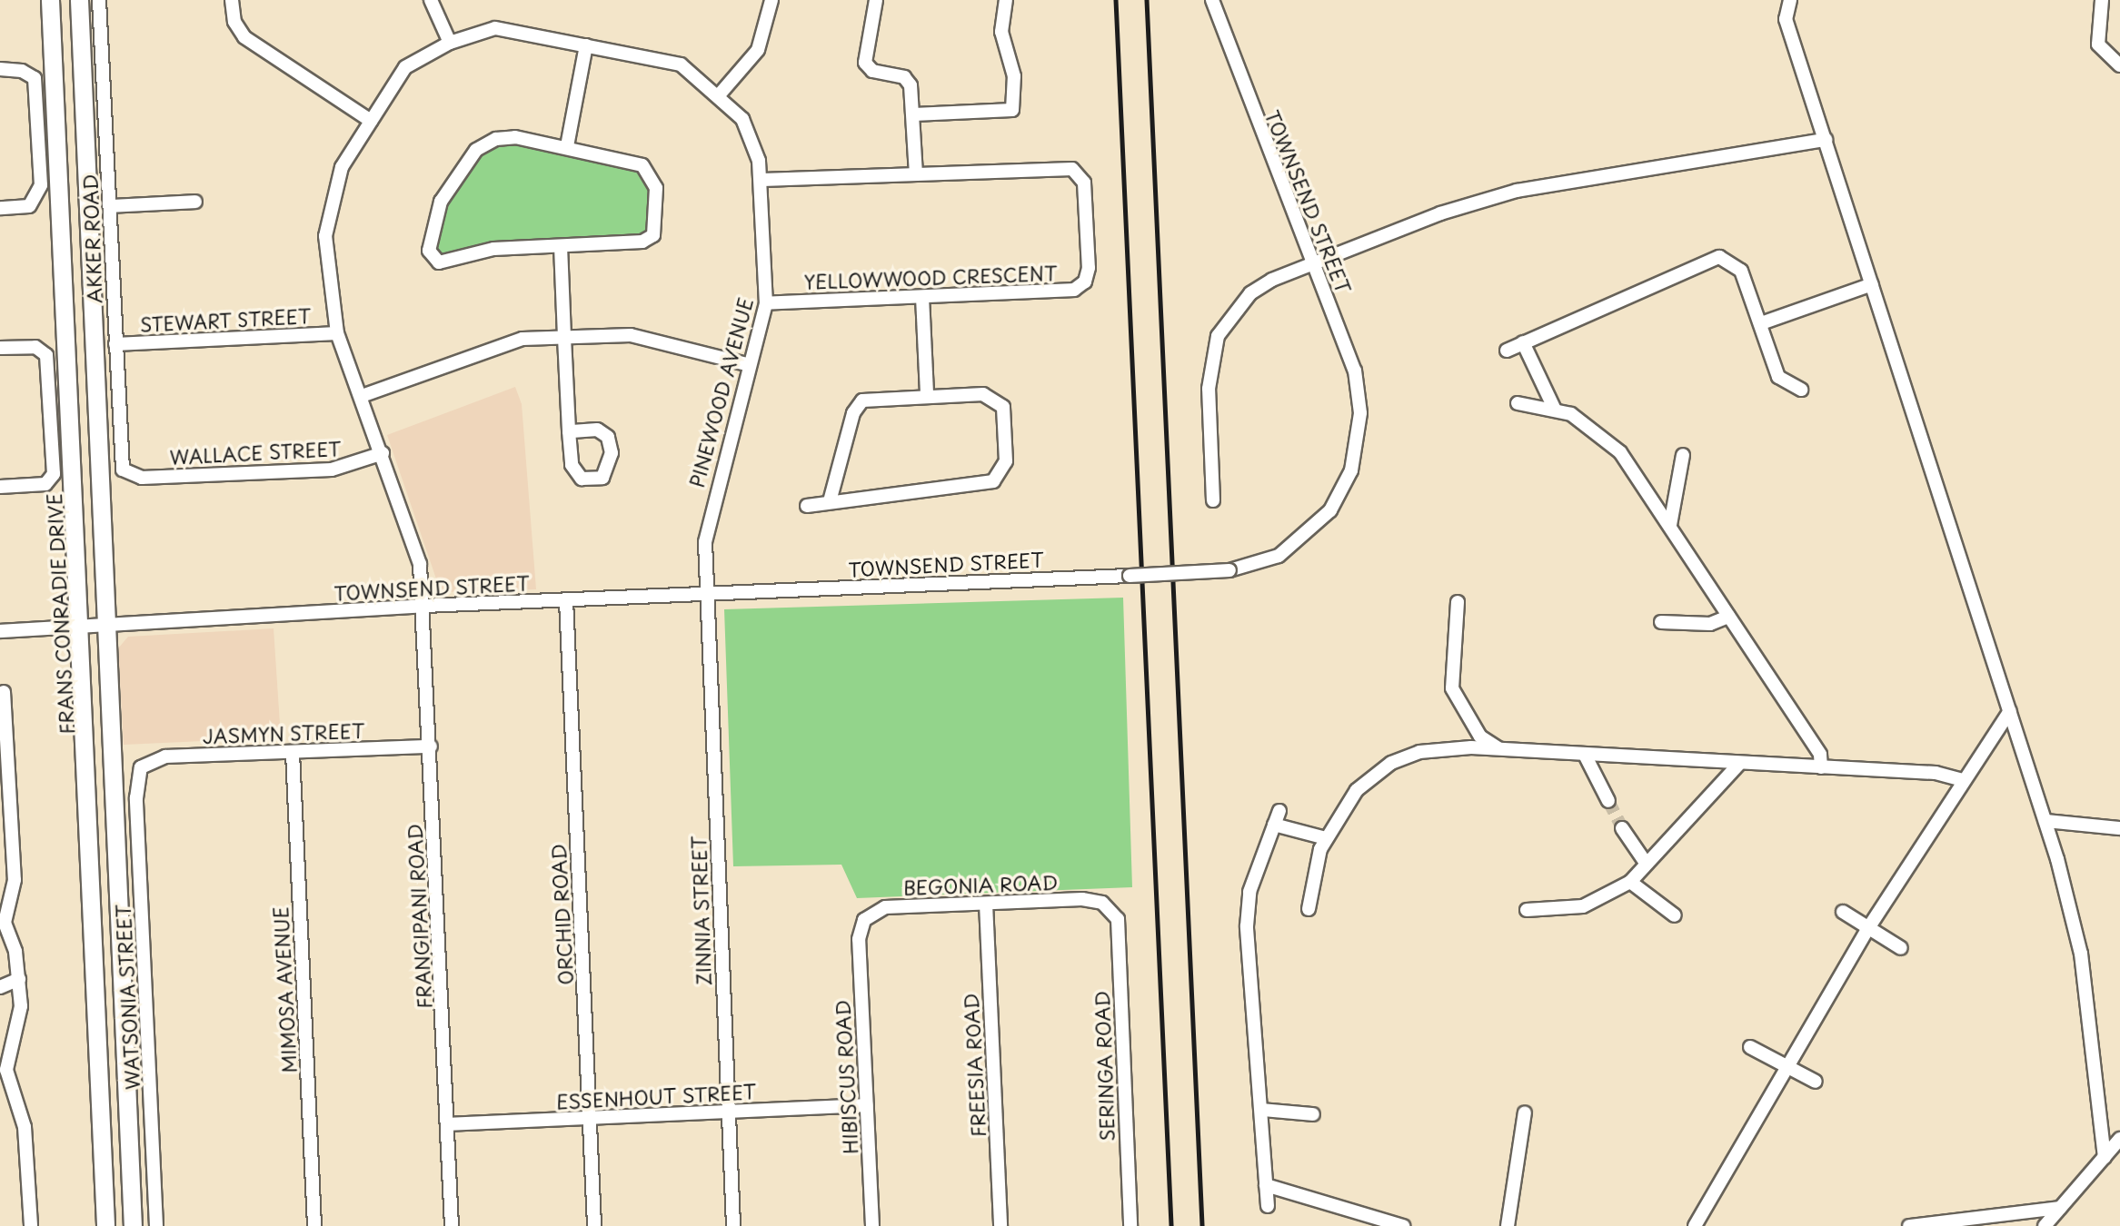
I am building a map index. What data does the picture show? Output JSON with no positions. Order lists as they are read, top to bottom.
{
  "streets": {
    "main road": ["FRANS CONRADIE DRIVE"],
    "street": [
      "TOWNSEND STREET",
      "AKKER ROAD",
      "YELLOWWOOD CRESCENT",
      "STEWART STREET",
      "PINEWOOD AVENUE",
      "WALLACE STREET",
      "JASMYN STREET",
      "BEGONIA ROAD",
      "ZINNIA STREET",
      "ORCHID ROAD",
      "FRANGIPANI ROAD",
      "MIMOSA AVENUE",
      "WATSONIA STREET",
      "FREESIA ROAD",
      "SERINGA ROAD",
      "HIBISCUS ROAD",
      "ESSENHOUT STREET"
    ]
  },
  "crossings": [
    ["TOWNSEND STREET", "PINEWOOD AVENUE"],
    ["TOWNSEND STREET", "FRANS CONRADIE DRIVE"],
    ["TOWNSEND STREET", "ZINNIA STREET"],
    ["TOWNSEND STREET", "ORCHID ROAD"],
    ["TOWNSEND STREET", "FRANGIPANI ROAD"],
    ["AKKER ROAD", "STEWART STREET"],
    ["AKKER ROAD", "WALLACE STREET"],
    ["YELLOWWOOD CRESCENT", "PINEWOOD AVENUE"],
    ["STEWART STREET", "PINEWOOD AVENUE"],
    ["PINEWOOD AVENUE", "WALLACE STREET"],
    ["PINEWOOD AVENUE", "ZINNIA STREET"],
    ["PINEWOOD AVENUE", "FRANGIPANI ROAD"],
    ["JASMYN STREET", "FRANGIPANI ROAD"],
    ["JASMYN STREET", "MIMOSA AVENUE"],
    ["JASMYN STREET", "WATSONIA STREET"],
    ["BEGONIA ROAD", "FREESIA ROAD"],
    ["BEGONIA ROAD", "SERINGA ROAD"],
    ["BEGONIA ROAD", "HIBISCUS ROAD"],
    ["ZINNIA STREET", "ESSENHOUT STREET"],
    ["ORCHID ROAD", "ESSENHOUT STREET"],
    ["FRANGIPANI ROAD", "ESSENHOUT STREET"],
    ["HIBISCUS ROAD", "ESSENHOUT STREET"]
  ]
}
